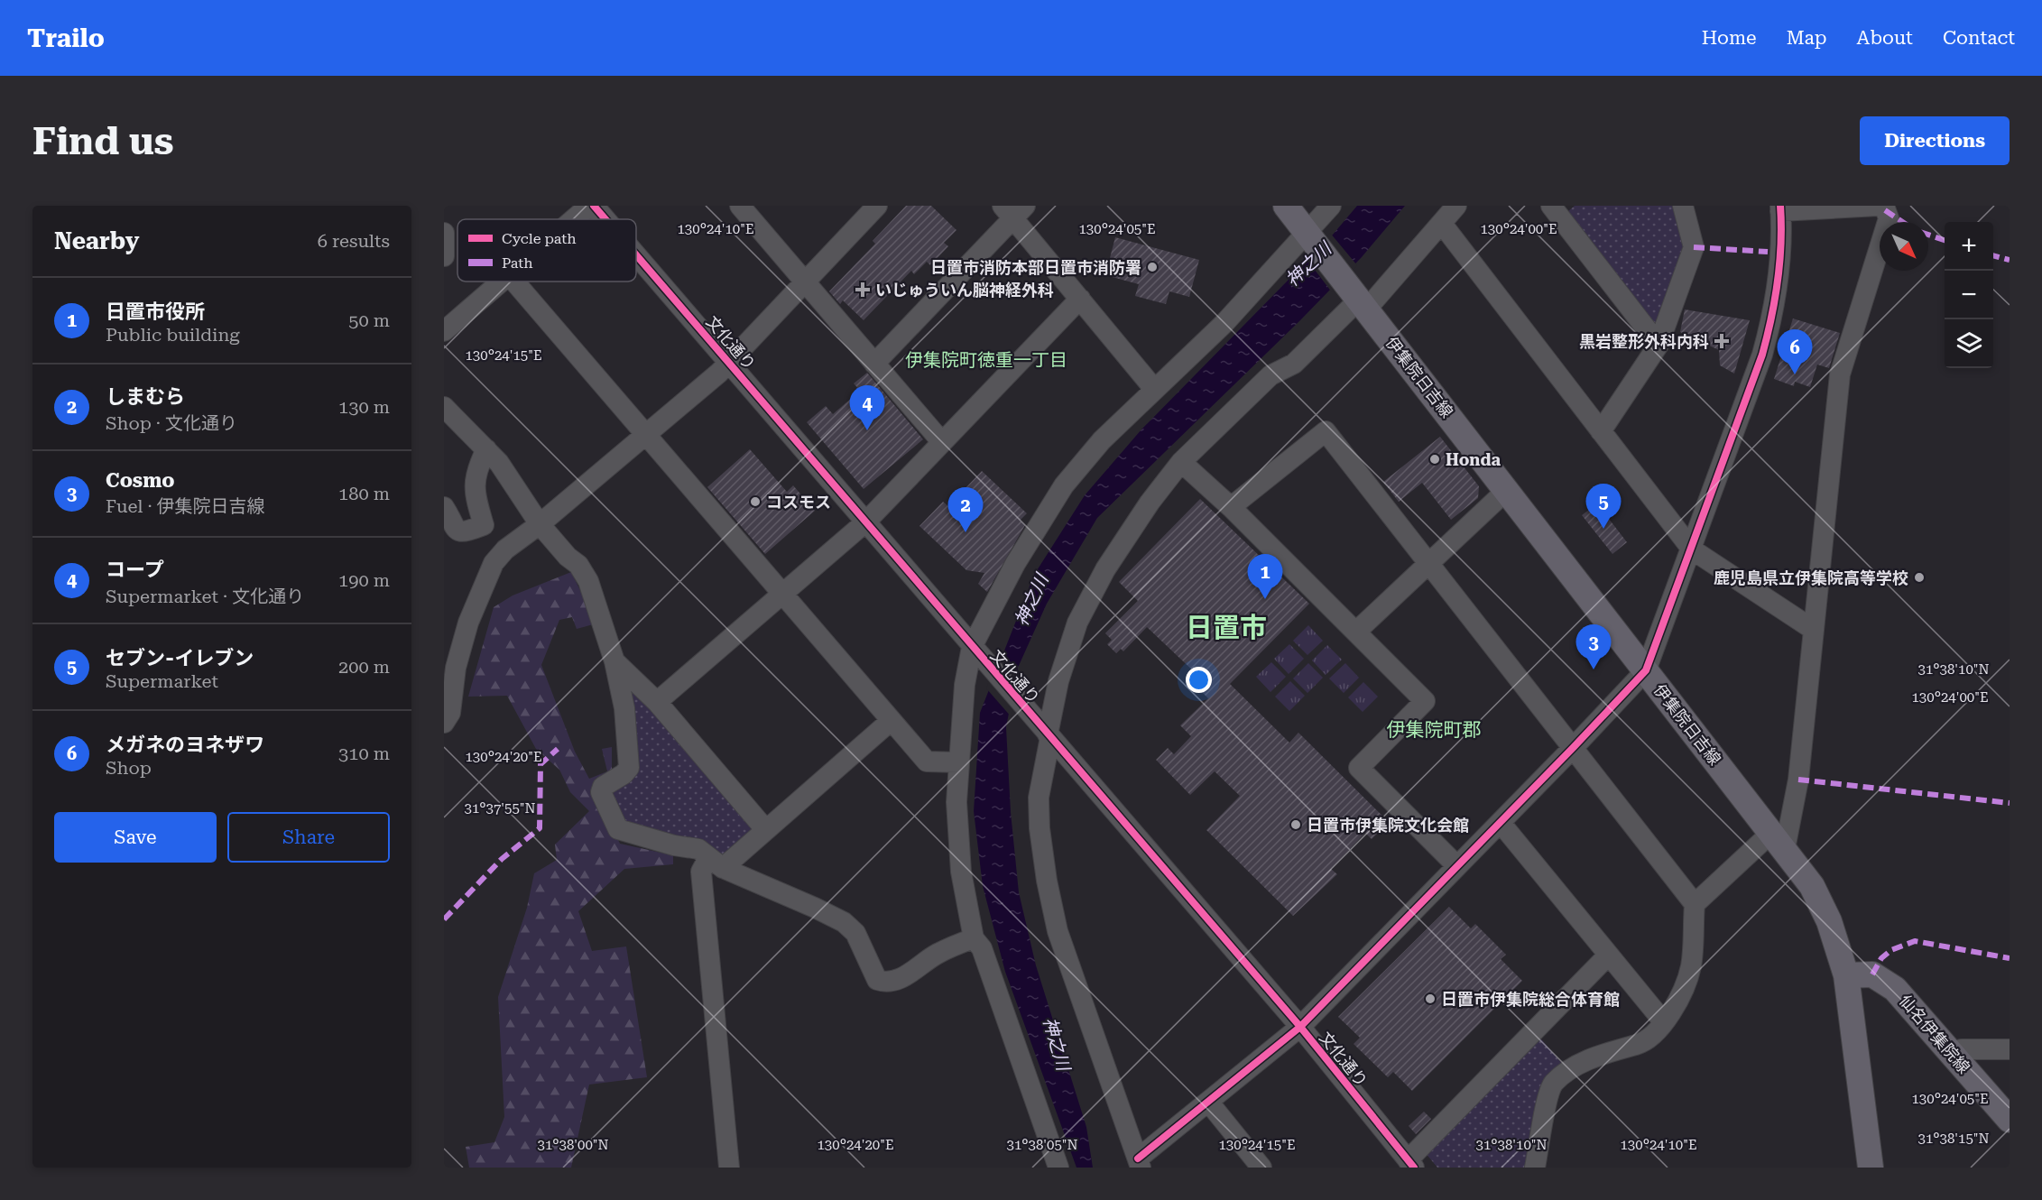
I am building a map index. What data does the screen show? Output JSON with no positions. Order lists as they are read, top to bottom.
{
  "streets": {
    "main road": ["伊集院日吉線", "仙名伊集院線"],
    "street": ["文化通り"]
  },
  "crossings": [
    ["伊集院日吉線", "仙名伊集院線"]
  ],
  "districts": ["伊集院町徳重一丁目", "日置市", "伊集院町郡"],
  "water": ["神之川"],
  "places": {
    "other": [
      "日置市消防本部日置市消防署",
      "Honda",
      "コスモス",
      "鹿児島県立伊集院高等学校",
      "日置市伊集院文化会館",
      "日置市伊集院総合体育館"
    ],
    "health": ["いじゅういん脳神経外科", "黒岩整形外科内科"]
  },
  "legend": ["Cycle path", "Path"],
  "north": "bottom right",
  "page": {
    "header": "Trailo",
    "nav": [
      "Home",
      "Map",
      "About",
      "Contact"
    ],
    "buttons": [
      "Directions",
      ["Save", "Share"]
    ],
    "title": "Find us",
    "heading": ["Nearby", "6 results"],
    "map_buttons": ["+", "−"],
    "list": [
      {
        "mark": "1",
        "name": "日置市役所",
        "note": "Public building",
        "value": "50 m"
      },
      {
        "mark": "2",
        "name": "しまむら",
        "note": "Shop · 文化通り",
        "value": "130 m"
      },
      {
        "mark": "3",
        "name": "Cosmo",
        "note": "Fuel · 伊集院日吉線",
        "value": "180 m"
      },
      {
        "mark": "4",
        "name": "コープ",
        "note": "Supermarket · 文化通り",
        "value": "190 m"
      },
      {
        "mark": "5",
        "name": "セブン-イレブン",
        "note": "Supermarket",
        "value": "200 m"
      },
      {
        "mark": "6",
        "name": "メガネのヨネザワ",
        "note": "Shop",
        "value": "310 m"
      }
    ],
    "pins": [
      "6",
      "4",
      "5",
      "2",
      "1",
      "3"
    ]
  },
  "coordinates": [
    "130°24'10\"E",
    "130°24'05\"E",
    "130°24'00\"E",
    "130°24'15\"E",
    "31°38'10\"N",
    "130°24'20\"E",
    "31°37'55\"N",
    "31°38'15\"N",
    "31°38'00\"N",
    "31°38'05\"N"
  ]
}
